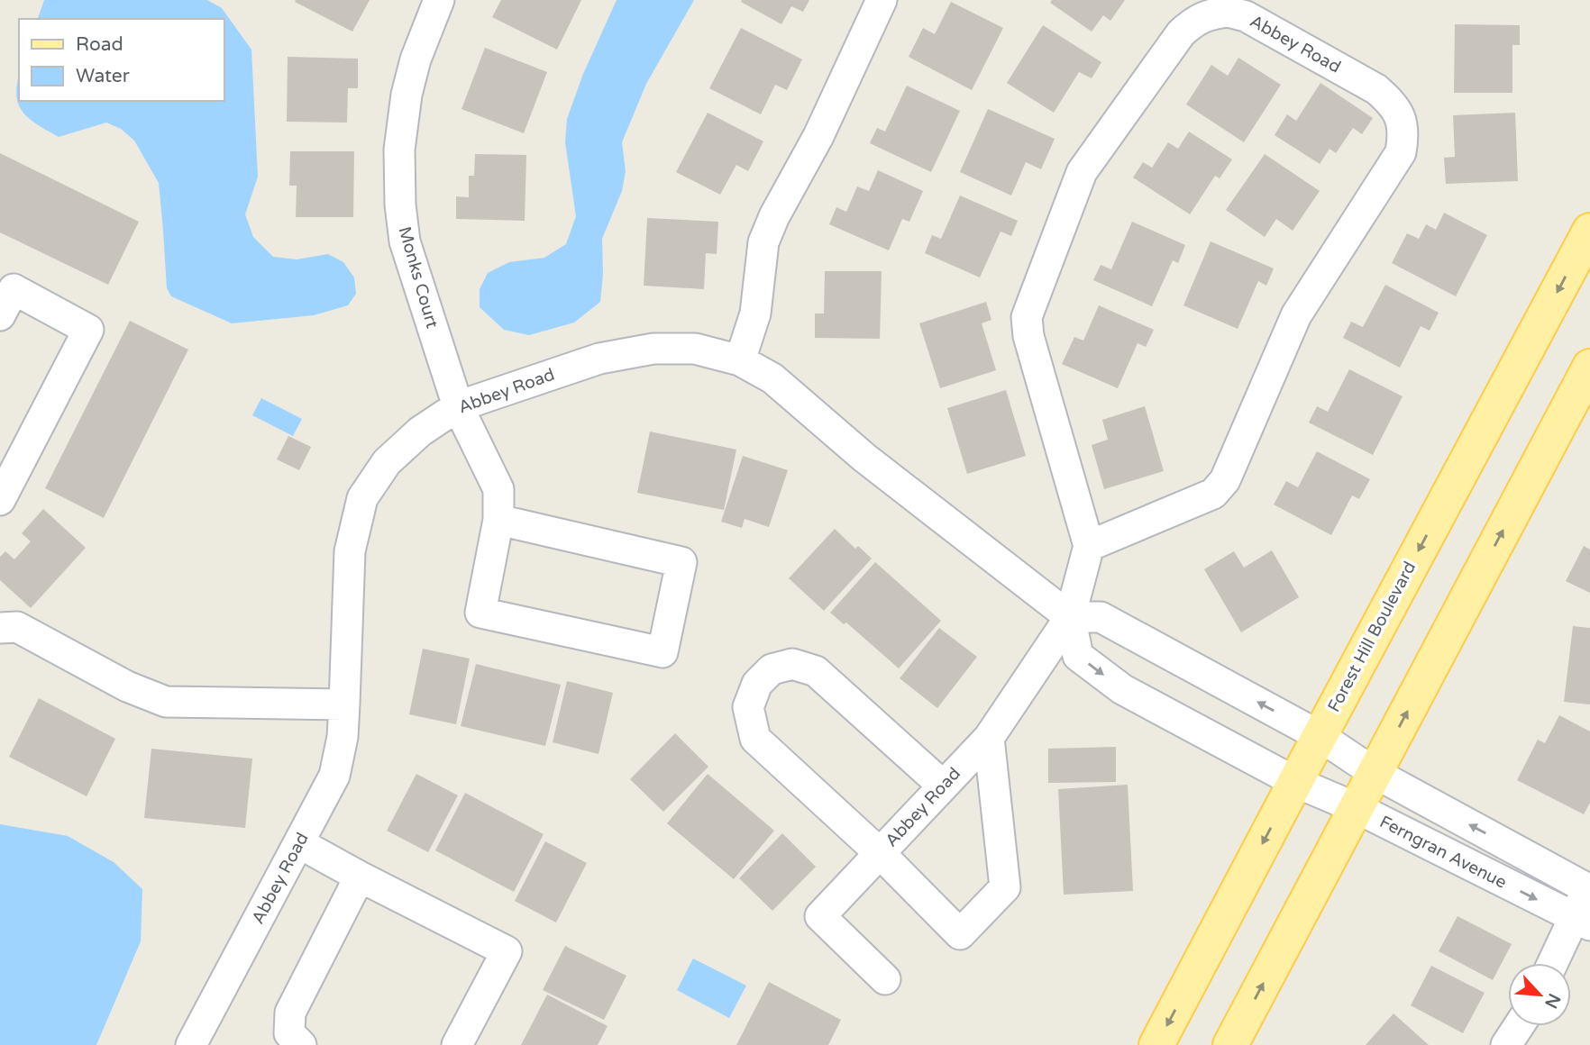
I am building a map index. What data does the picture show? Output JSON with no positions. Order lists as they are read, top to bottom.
{
  "streets": {
    "main road": ["Forest Hill Boulevard"],
    "street": ["Abbey Road", "Monks Court", "Ferngran Avenue"]
  },
  "crossings": [
    ["Abbey Road", "Monks Court"],
    ["Abbey Road", "Forest Hill Boulevard"],
    ["Abbey Road", "Ferngran Avenue"],
    ["Forest Hill Boulevard", "Ferngran Avenue"]
  ],
  "legend": ["Road", "Water"],
  "north": "bottom right"
}
